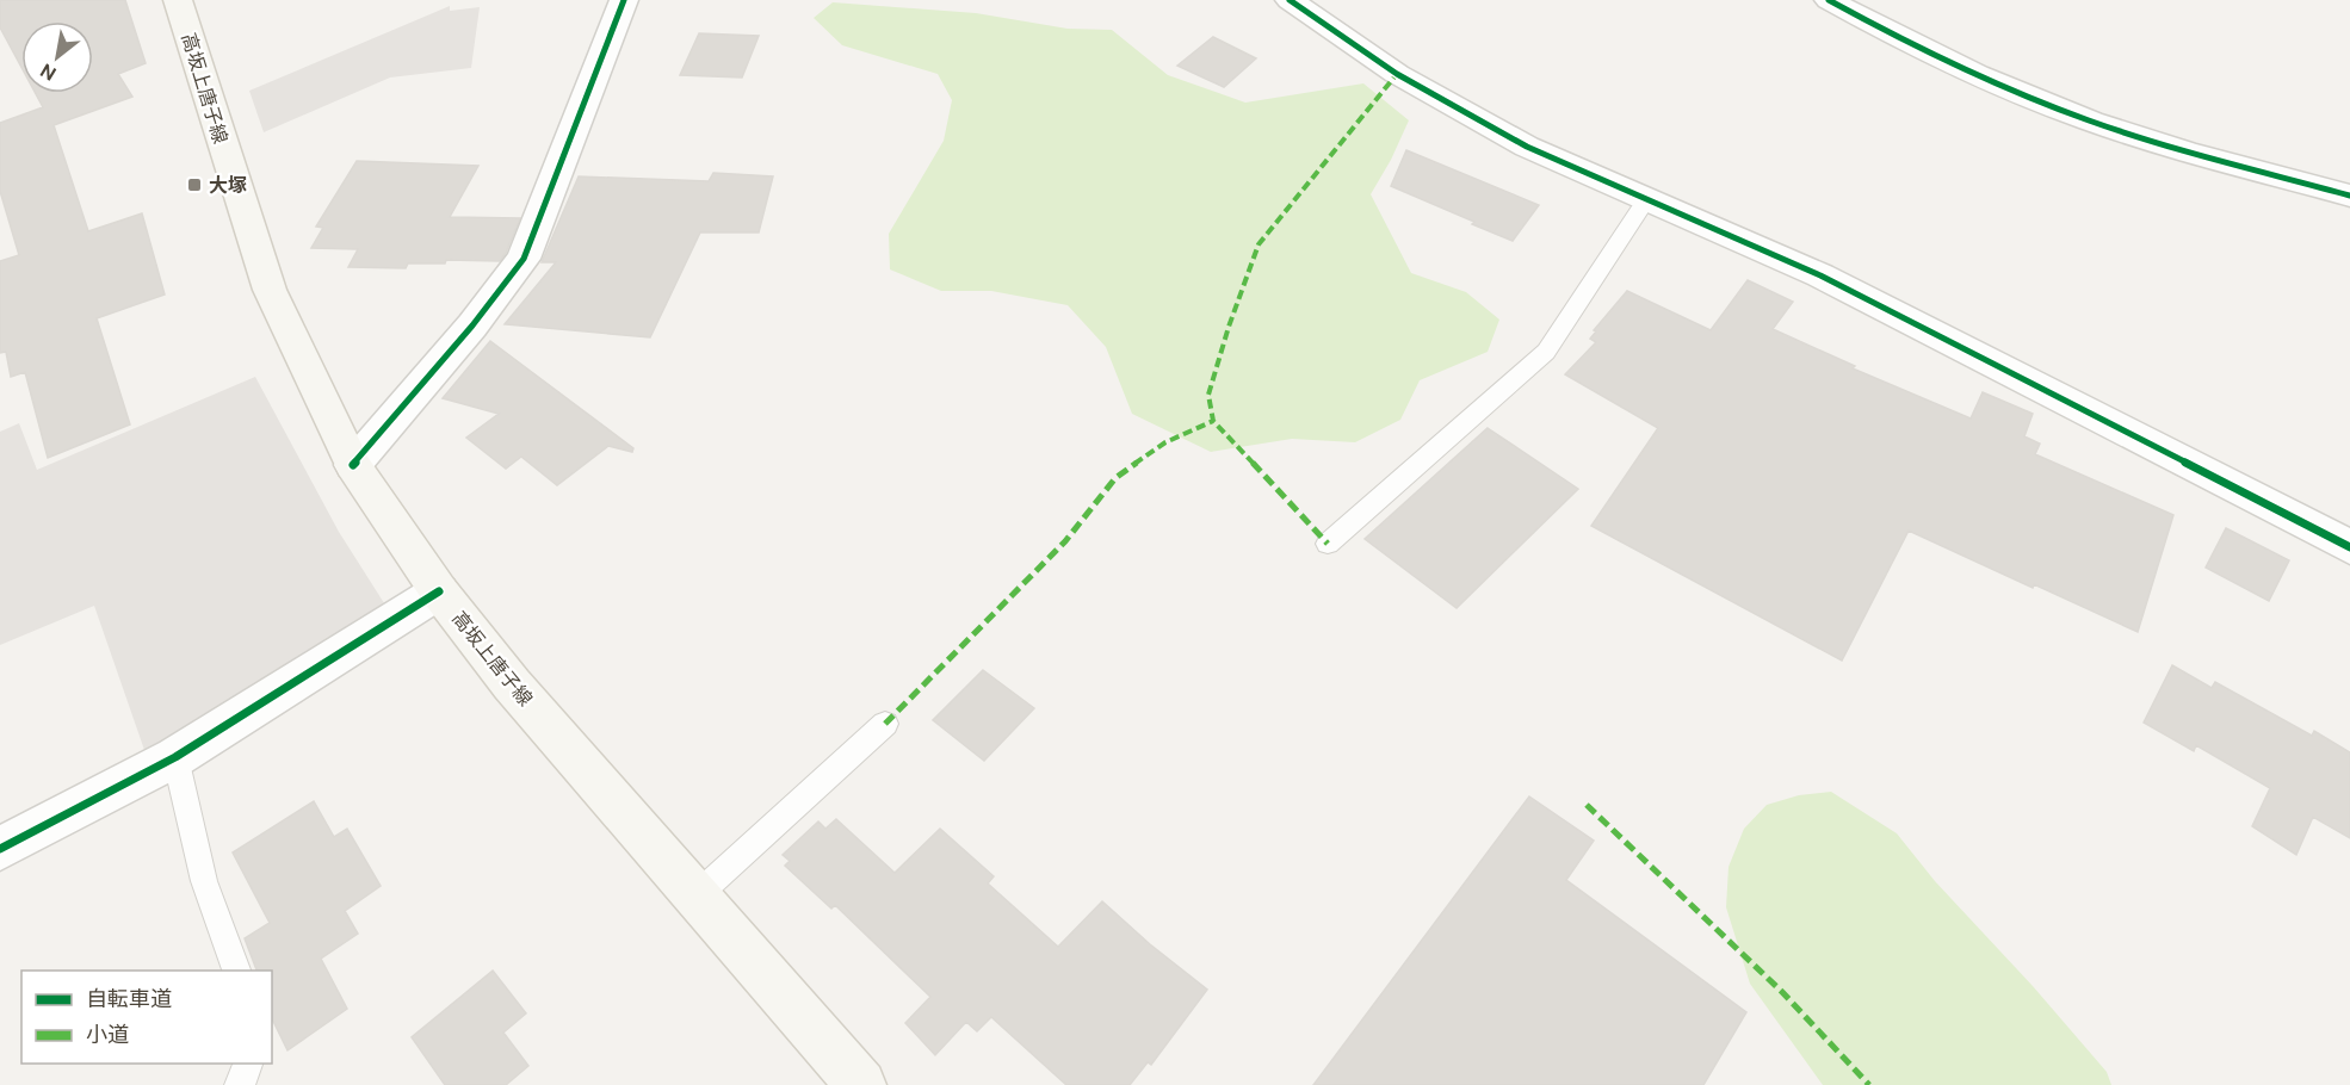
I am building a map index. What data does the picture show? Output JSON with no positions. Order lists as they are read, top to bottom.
{
  "streets": {
    "main road": ["高坂上唐子線"]
  },
  "places": {
    "transit": ["大塚"]
  },
  "legend": ["自転車道", "小道"],
  "north": "bottom left"
}
